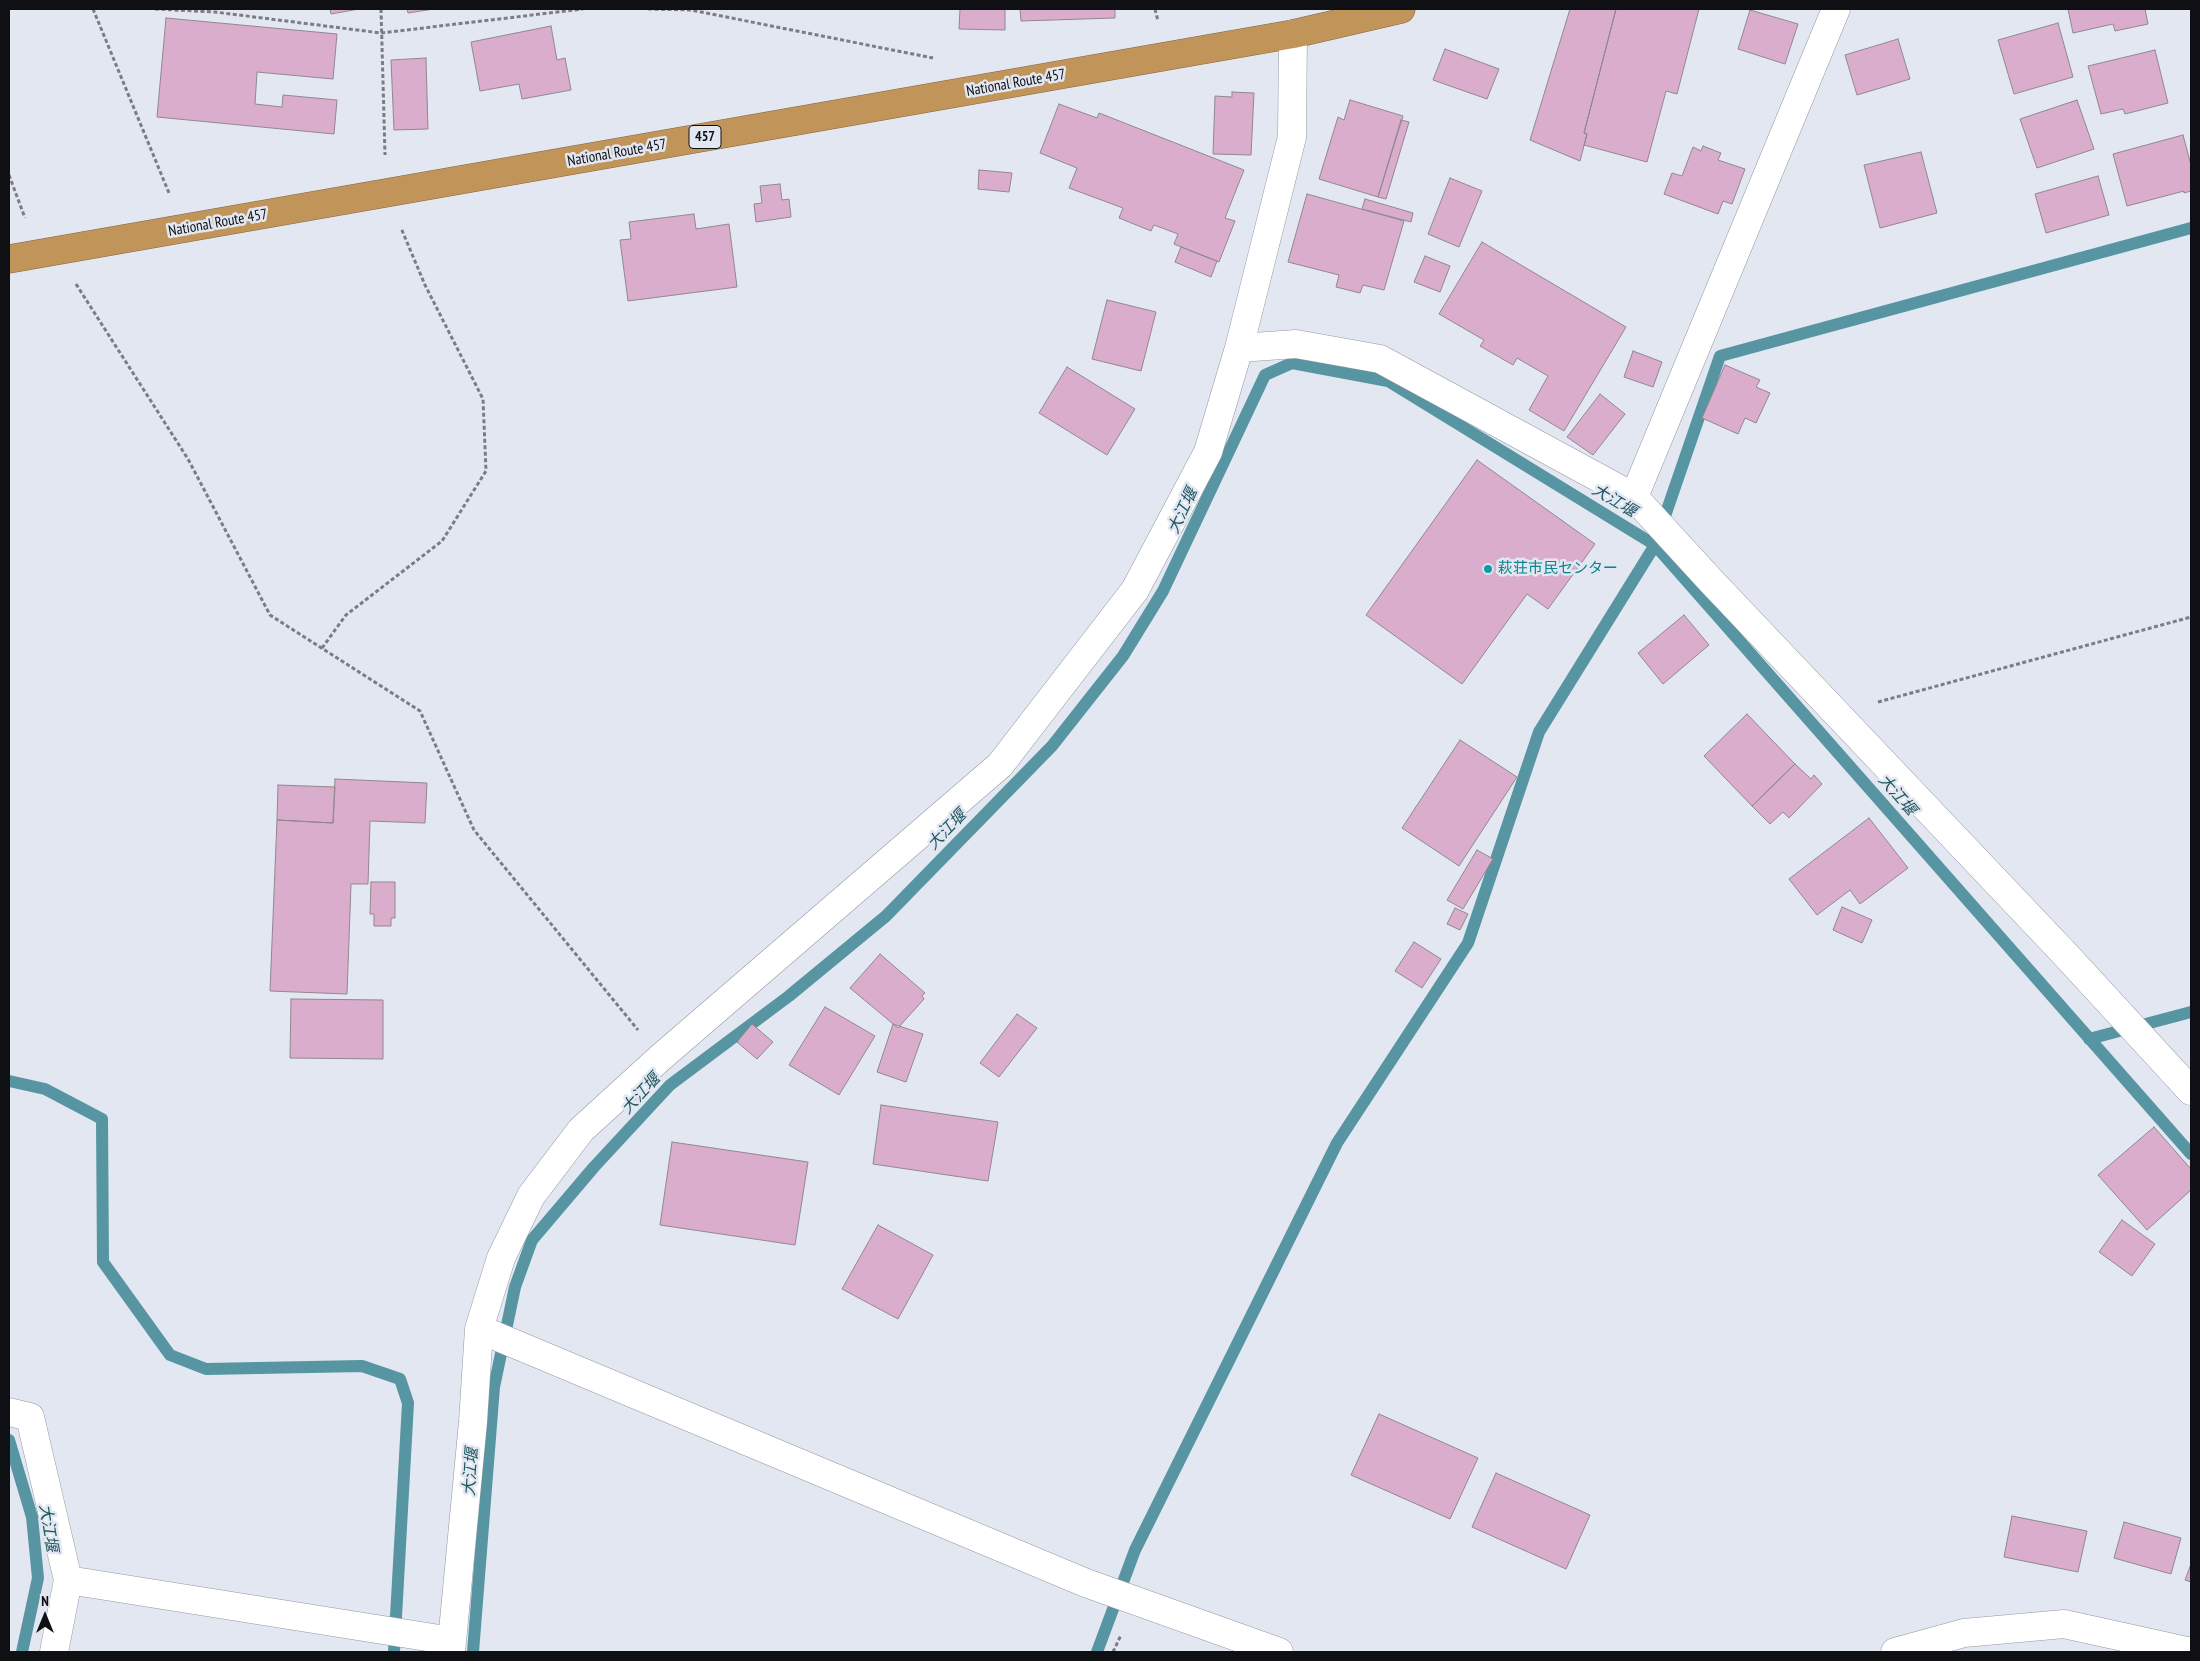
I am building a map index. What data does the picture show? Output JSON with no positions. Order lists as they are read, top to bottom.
{
  "streets": {
    "highway": ["National Route 457", "457"]
  },
  "water": ["大江堰"],
  "places": ["萩荘市民センター"],
  "north": "top"
}
